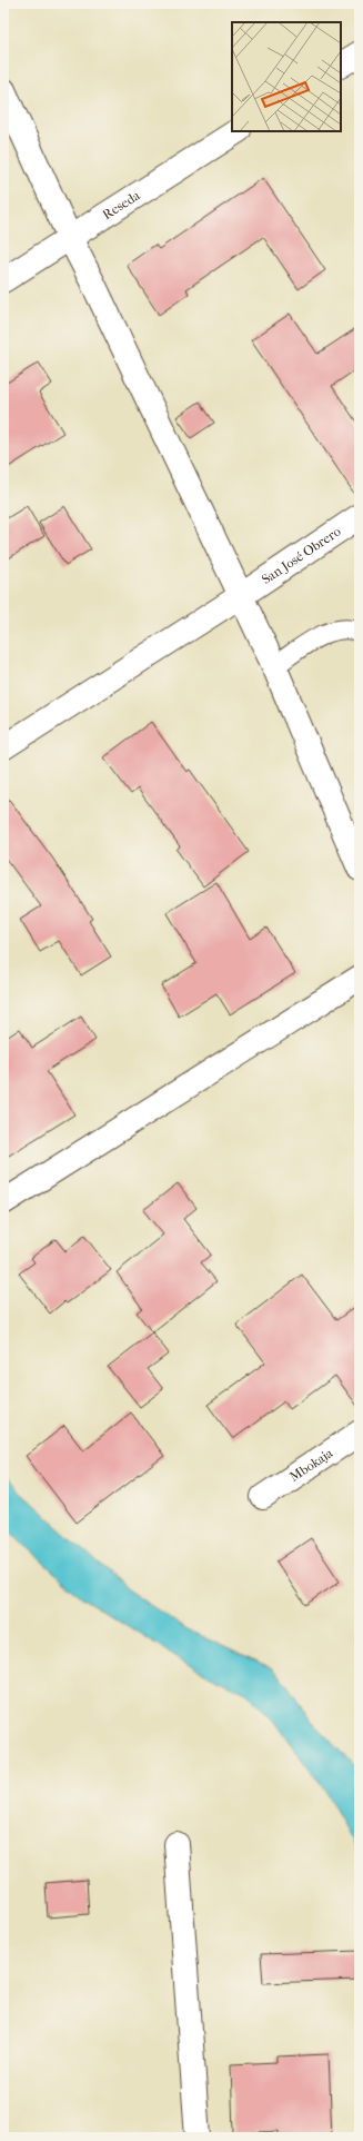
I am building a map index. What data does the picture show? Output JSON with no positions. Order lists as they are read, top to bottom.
{
  "streets": {
    "street": ["Reseda", "San José Obrero", "Mbokaja"]
  }
}
